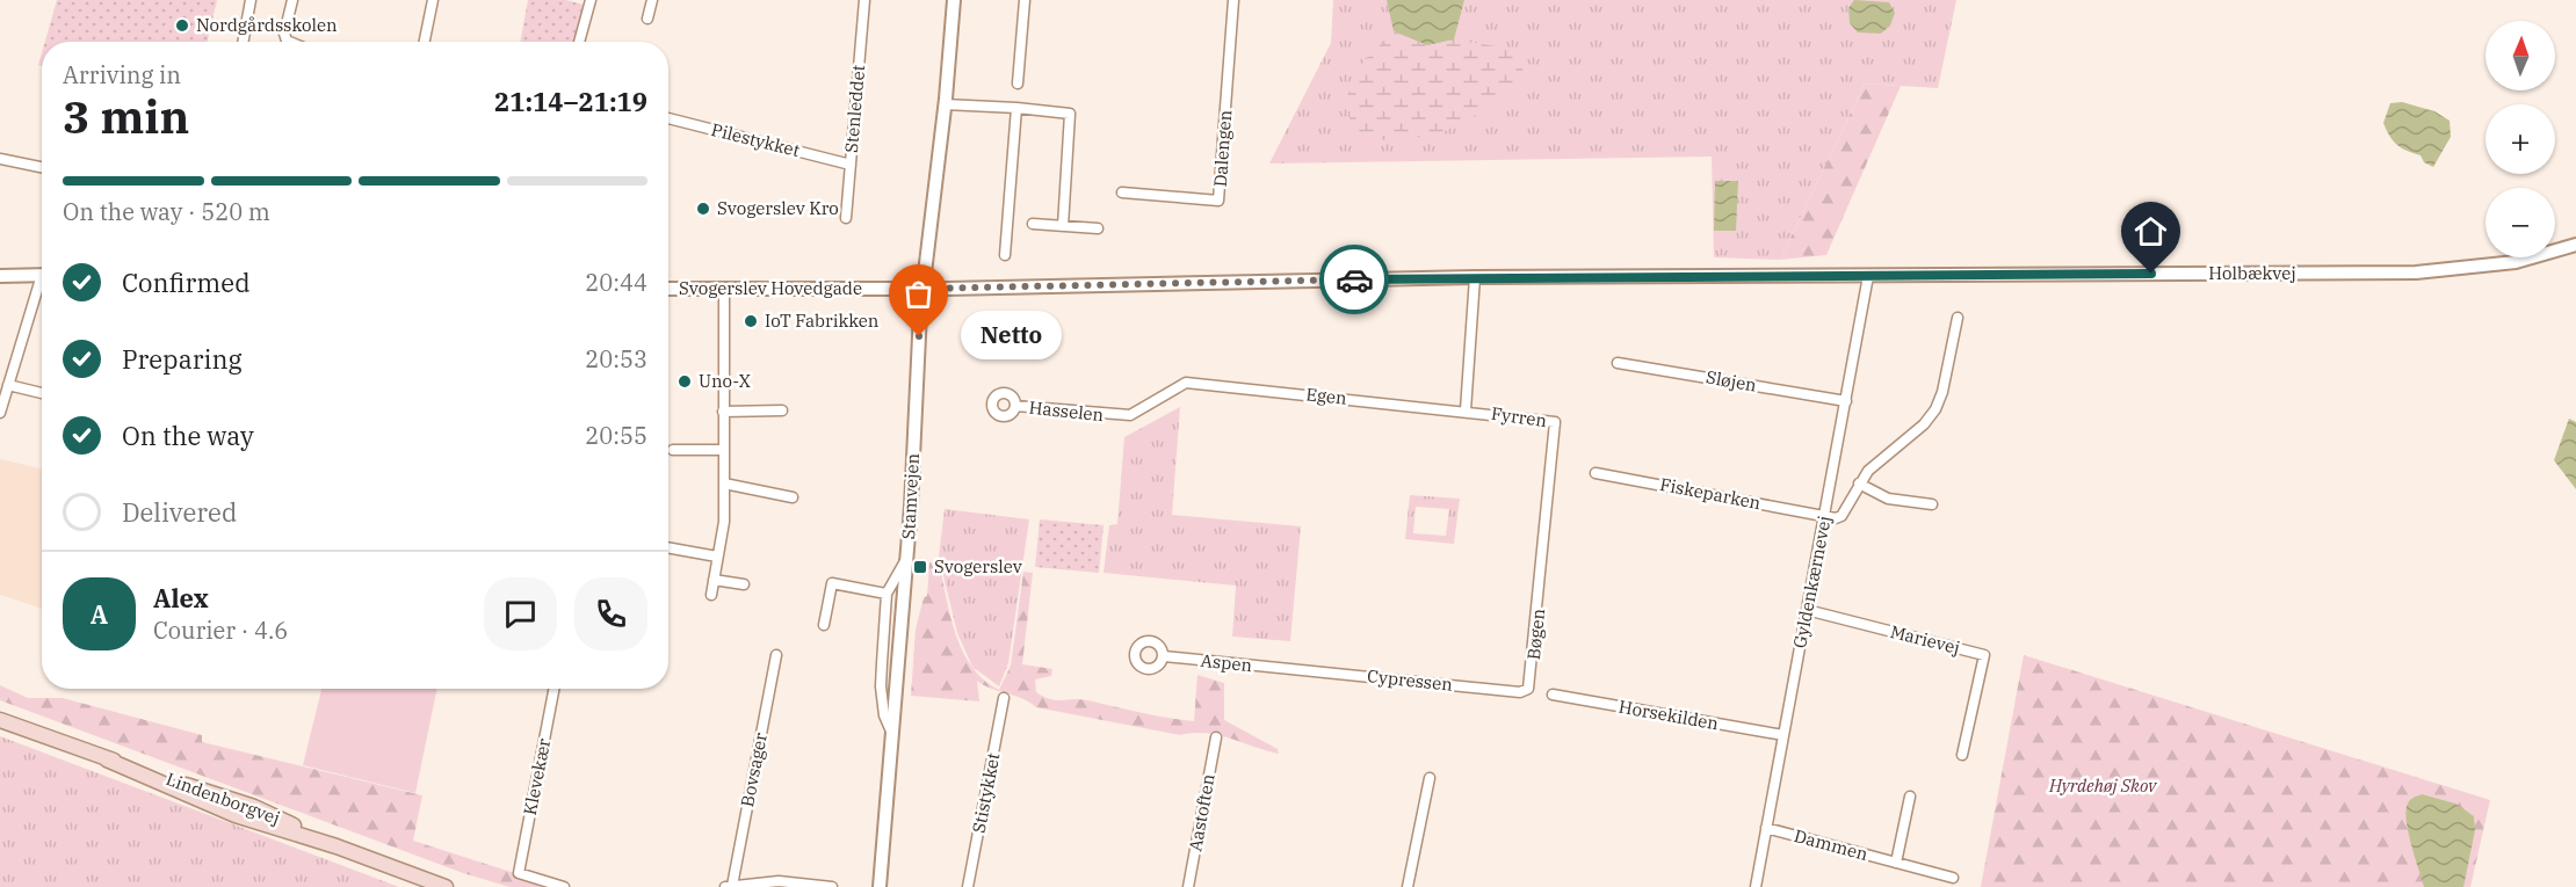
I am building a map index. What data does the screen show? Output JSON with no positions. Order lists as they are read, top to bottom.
{
  "streets": {
    "main road": ["Lindenborgvej"],
    "street": [
      "Stenleddet",
      "Pilestykket",
      "Dalengen",
      "Holbækvej",
      "Svogerslev Hovedgade",
      "Sløjen",
      "Egen",
      "Hasselen",
      "Fyrren",
      "Fiskeparken",
      "Stamvejen",
      "Gyldenkærnevej",
      "Bøgen",
      "Marievej",
      "Aspen",
      "Cypressen",
      "Horsekilden",
      "Bovsager",
      "Klevekær",
      "Stistykket",
      "Aastoften",
      "Dammen"
    ]
  },
  "crossings": [
    ["Stenleddet", "Pilestykket"],
    ["Holbækvej", "Svogerslev Hovedgade"],
    ["Holbækvej", "Fyrren"],
    ["Holbækvej", "Stamvejen"],
    ["Holbækvej", "Gyldenkærnevej"],
    ["Svogerslev Hovedgade", "Stamvejen"],
    ["Sløjen", "Gyldenkærnevej"],
    ["Egen", "Hasselen"],
    ["Egen", "Fyrren"],
    ["Fyrren", "Bøgen"],
    ["Fiskeparken", "Gyldenkærnevej"],
    ["Gyldenkærnevej", "Marievej"],
    ["Gyldenkærnevej", "Horsekilden"],
    ["Gyldenkærnevej", "Dammen"],
    ["Bøgen", "Cypressen"],
    ["Aspen", "Cypressen"]
  ],
  "parks": ["Hyrdehøj Skov"],
  "places": {
    "other": [
      "Nordgårdsskolen",
      "Svogerslev Kro",
      "IoT Fabrikken",
      "Netto",
      "Uno-X"
    ],
    "transit": ["Svogerslev"]
  },
  "north": "top",
  "page": {
    "map_buttons": ["+", "−"],
    "heading": ["3 min", "Arriving in", "21:14–21:19"],
    "panel": ["Alex", "Courier · 4.6"],
    "bar": "On the way · 520 m",
    "list": [
      ["Confirmed", "20:44"],
      ["Preparing", "20:53"],
      ["On the way", "20:55"],
      "Delivered"
    ],
    "bubble": "Netto",
    "round": "A"
  }
}
